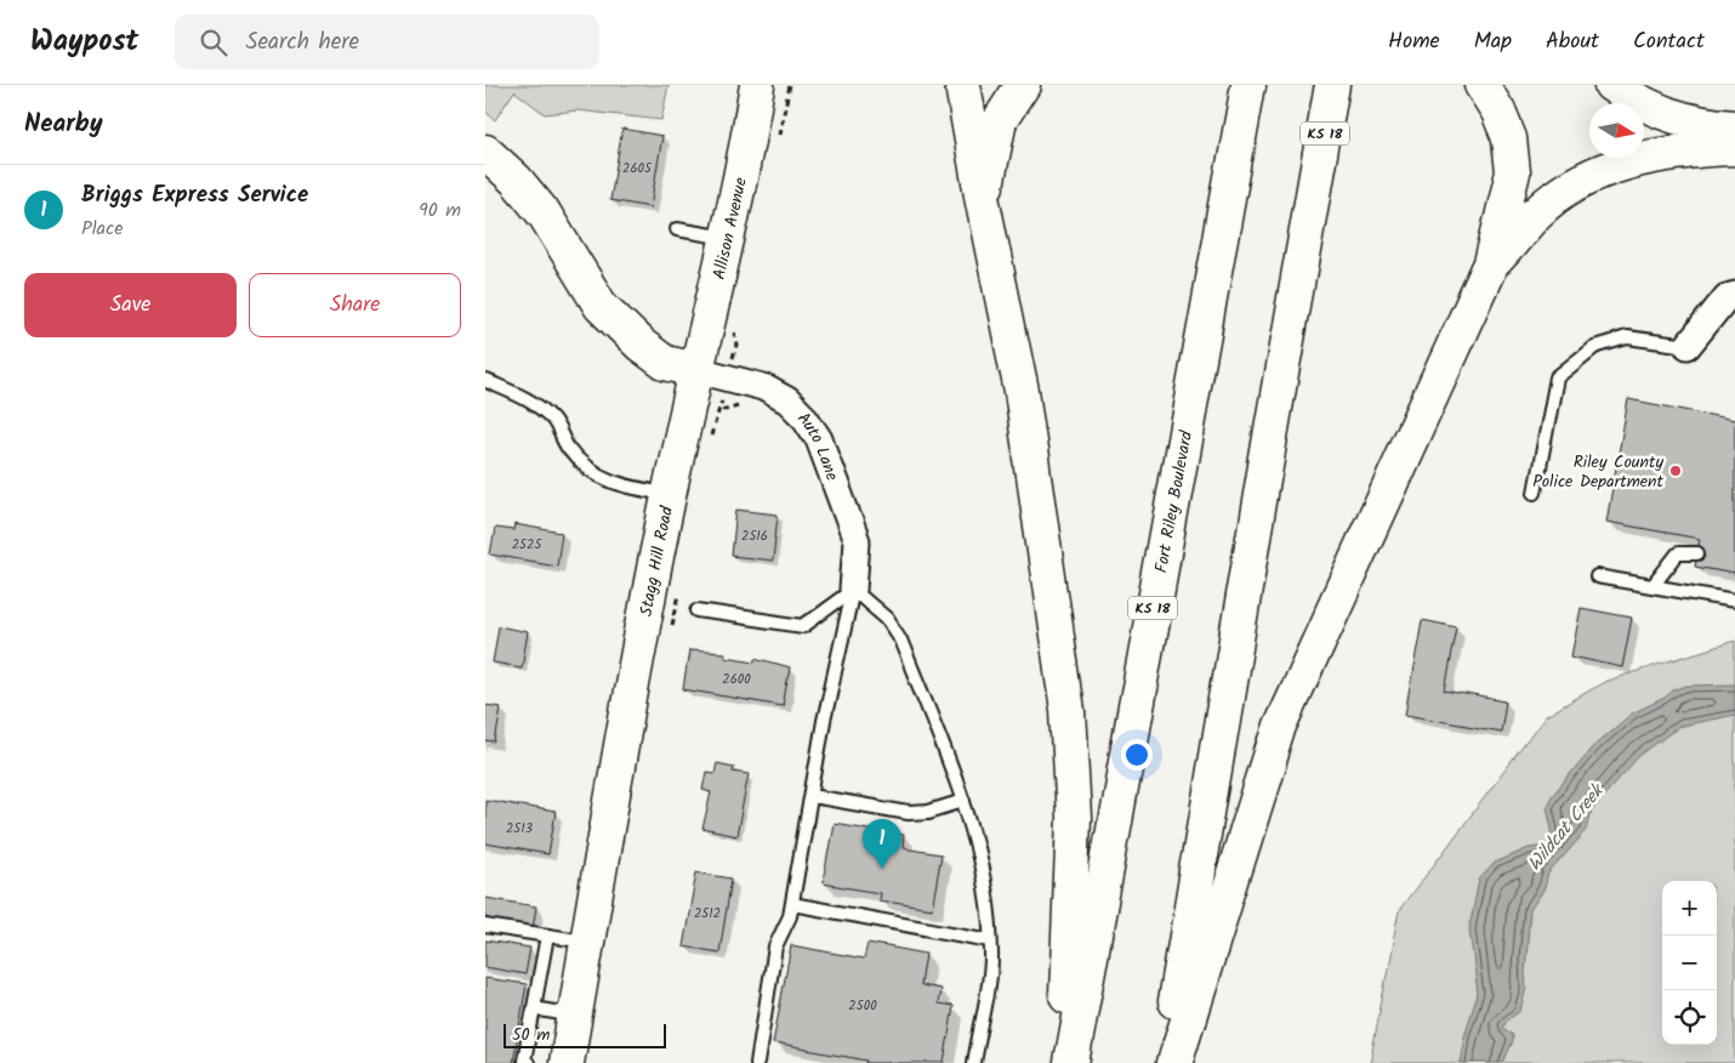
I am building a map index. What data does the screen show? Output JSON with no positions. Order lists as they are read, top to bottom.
{
  "streets": {
    "main road": [
      "KS 18",
      "Allison Avenue",
      "Fort Riley Boulevard",
      "Stagg Hill Road"
    ],
    "street": ["Auto Lane"]
  },
  "crossings": [
    ["Allison Avenue", "Auto Lane"],
    ["Allison Avenue", "Stagg Hill Road"],
    ["Auto Lane", "Stagg Hill Road"]
  ],
  "water": ["Wildcat Creek"],
  "places": ["Riley County Police Department"],
  "house_numbers": [
    "2605",
    "2516",
    "2525",
    "2600",
    "2513",
    "2512",
    "2500"
  ],
  "scale_bar": "50 m",
  "north": "right",
  "page": {
    "header": "Waypost",
    "search": "Search here",
    "nav": [
      "Home",
      "Map",
      "About",
      "Contact"
    ],
    "heading": "Nearby",
    "list": [
      {
        "mark": "1",
        "name": "Briggs Express Service",
        "note": "Place",
        "value": "90 m"
      }
    ],
    "buttons": ["Save", "Share"],
    "pins": "1",
    "map_buttons": ["+", "−"],
    "scale": "50 m"
  }
}
